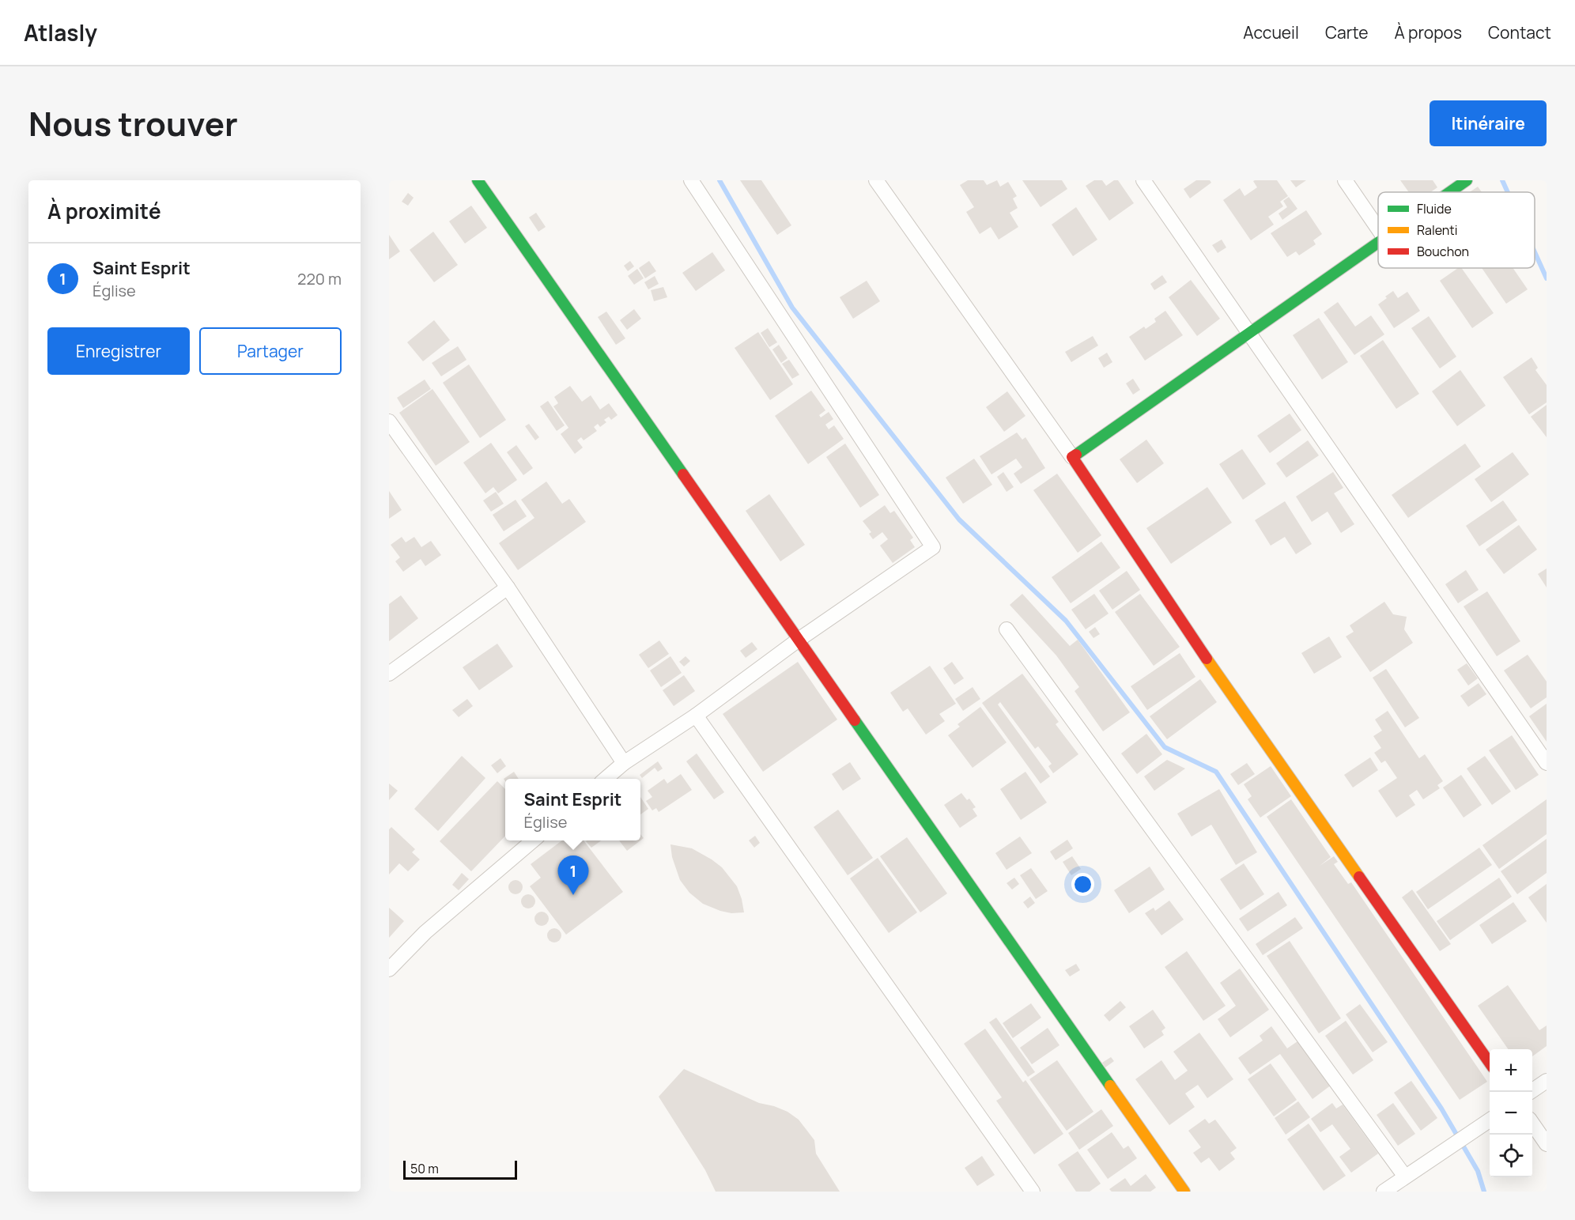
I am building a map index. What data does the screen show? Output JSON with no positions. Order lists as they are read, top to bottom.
{
  "legend": ["Fluide", "Ralenti", "Bouchon"],
  "scale_bar": "50 m",
  "page": {
    "header": "Atlasly",
    "nav": [
      "Accueil",
      "Carte",
      "À propos",
      "Contact"
    ],
    "title": "Nous trouver",
    "buttons": [
      "Itinéraire",
      ["Enregistrer", "Partager"]
    ],
    "heading": "À proximité",
    "list": [
      {
        "mark": "1",
        "name": "Saint Esprit",
        "note": "Église",
        "value": "220 m"
      }
    ],
    "popup": ["Saint Esprit", "Église"],
    "pins": "1",
    "map_buttons": ["+", "−"],
    "scale": "50 m"
  }
}
